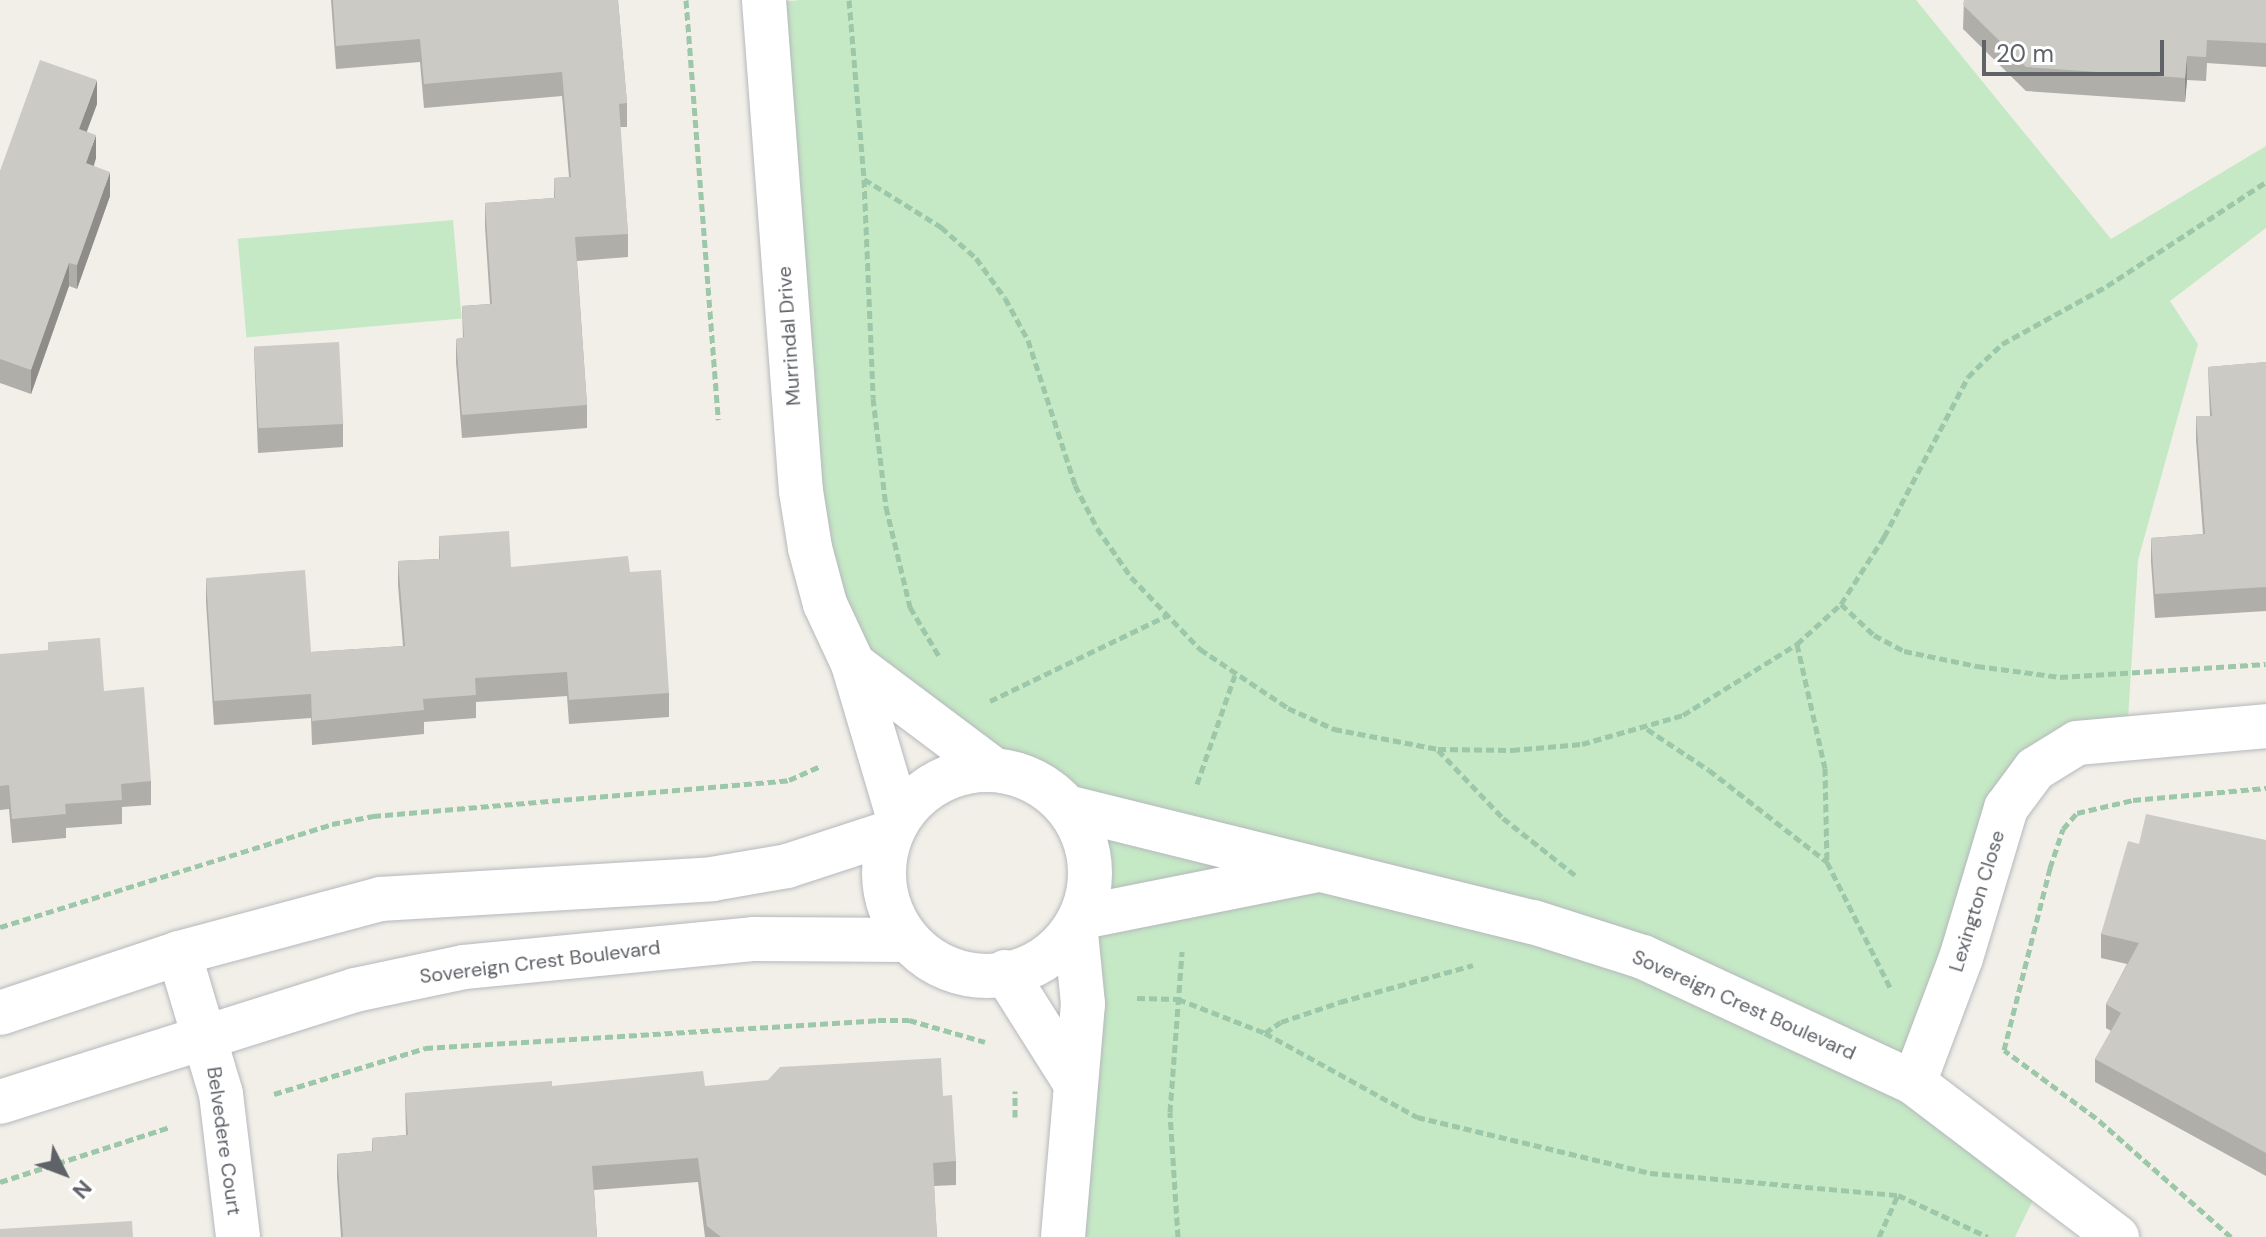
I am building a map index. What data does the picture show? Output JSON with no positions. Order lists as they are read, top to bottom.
{
  "streets": {
    "street": [
      "Murrindal Drive",
      "Lexington Close",
      "Sovereign Crest Boulevard",
      "Belvedere Court"
    ]
  },
  "crossings": [
    ["Murrindal Drive", "Sovereign Crest Boulevard"],
    ["Lexington Close", "Sovereign Crest Boulevard"],
    ["Sovereign Crest Boulevard", "Belvedere Court"]
  ],
  "scale_bar": "20 m",
  "north": "bottom right"
}
